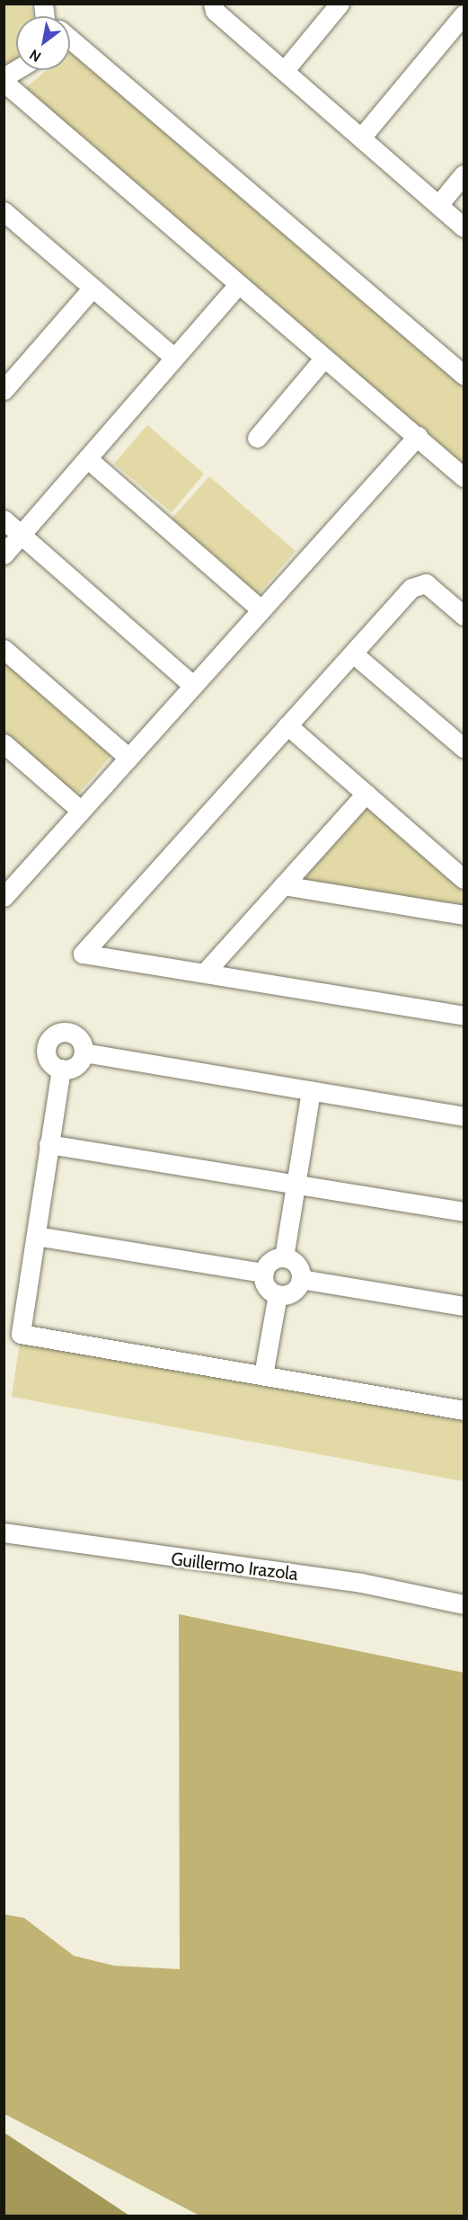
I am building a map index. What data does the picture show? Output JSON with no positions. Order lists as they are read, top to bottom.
{
  "streets": {
    "street": ["Guillermo Irazola"]
  },
  "north": "bottom left"
}
